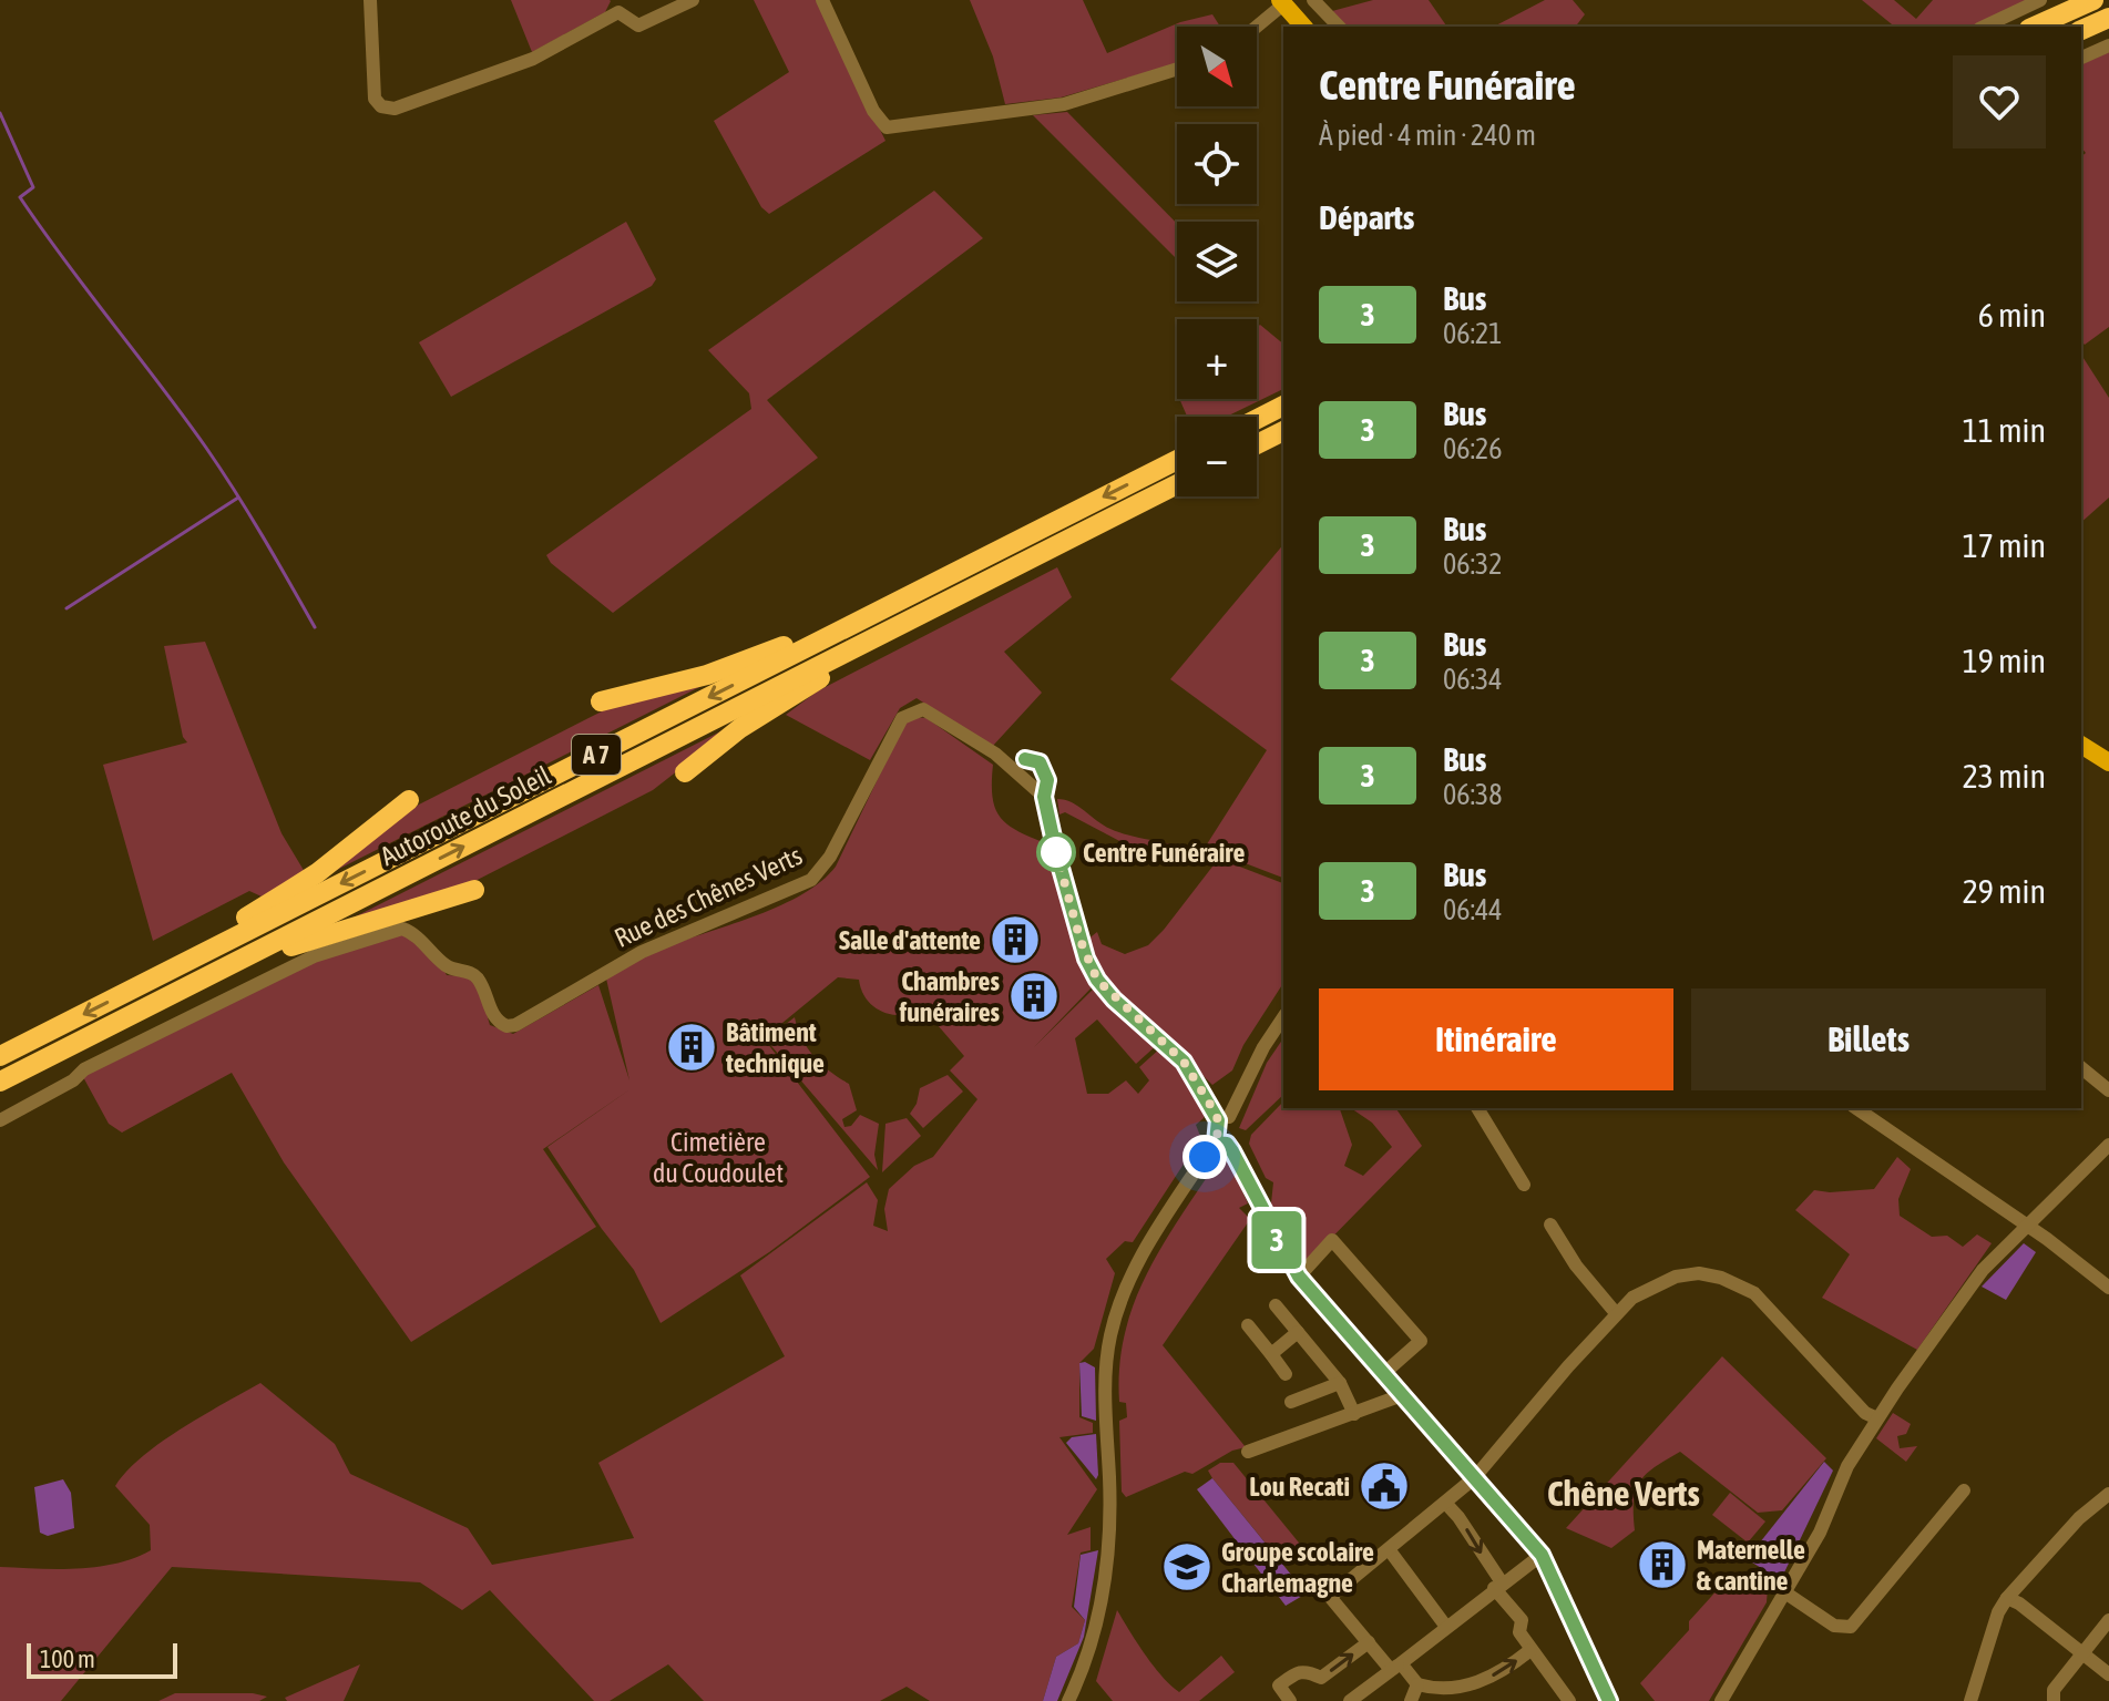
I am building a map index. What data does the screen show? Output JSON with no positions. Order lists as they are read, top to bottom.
{
  "streets": {
    "highway": ["A 7", "Autoroute du Soleil"],
    "street": ["Rue des Chênes Verts"]
  },
  "districts": ["Chêne Verts"],
  "parks": ["Cimetière du Coudoulet"],
  "places": {
    "other": ["Centre Funéraire"],
    "building": [
      "Salle d'attente",
      "Chambres funéraires",
      "Bâtiment technique",
      "Maternelle & cantine"
    ],
    "public building": ["Lou Recati"],
    "school or university": ["Groupe scolaire Charlemagne"]
  },
  "lines": ["bus line 3"],
  "scale_bar": "100 m",
  "north": "bottom right",
  "page": {
    "on_map": "3",
    "map_buttons": ["+", "−"],
    "heading": [
      ["Centre Funéraire", "À pied · 4 min · 240 m"],
      "Départs"
    ],
    "list": [
      {
        "mark": "3",
        "name": "Bus",
        "note": "06:21",
        "value": "6 min"
      },
      {
        "mark": "3",
        "name": "Bus",
        "note": "06:26",
        "value": "11 min"
      },
      {
        "mark": "3",
        "name": "Bus",
        "note": "06:32",
        "value": "17 min"
      },
      {
        "mark": "3",
        "name": "Bus",
        "note": "06:34",
        "value": "19 min"
      },
      {
        "mark": "3",
        "name": "Bus",
        "note": "06:38",
        "value": "23 min"
      },
      {
        "mark": "3",
        "name": "Bus",
        "note": "06:44",
        "value": "29 min"
      }
    ],
    "buttons": ["Itinéraire", "Billets"],
    "scale": "100 m"
  }
}
